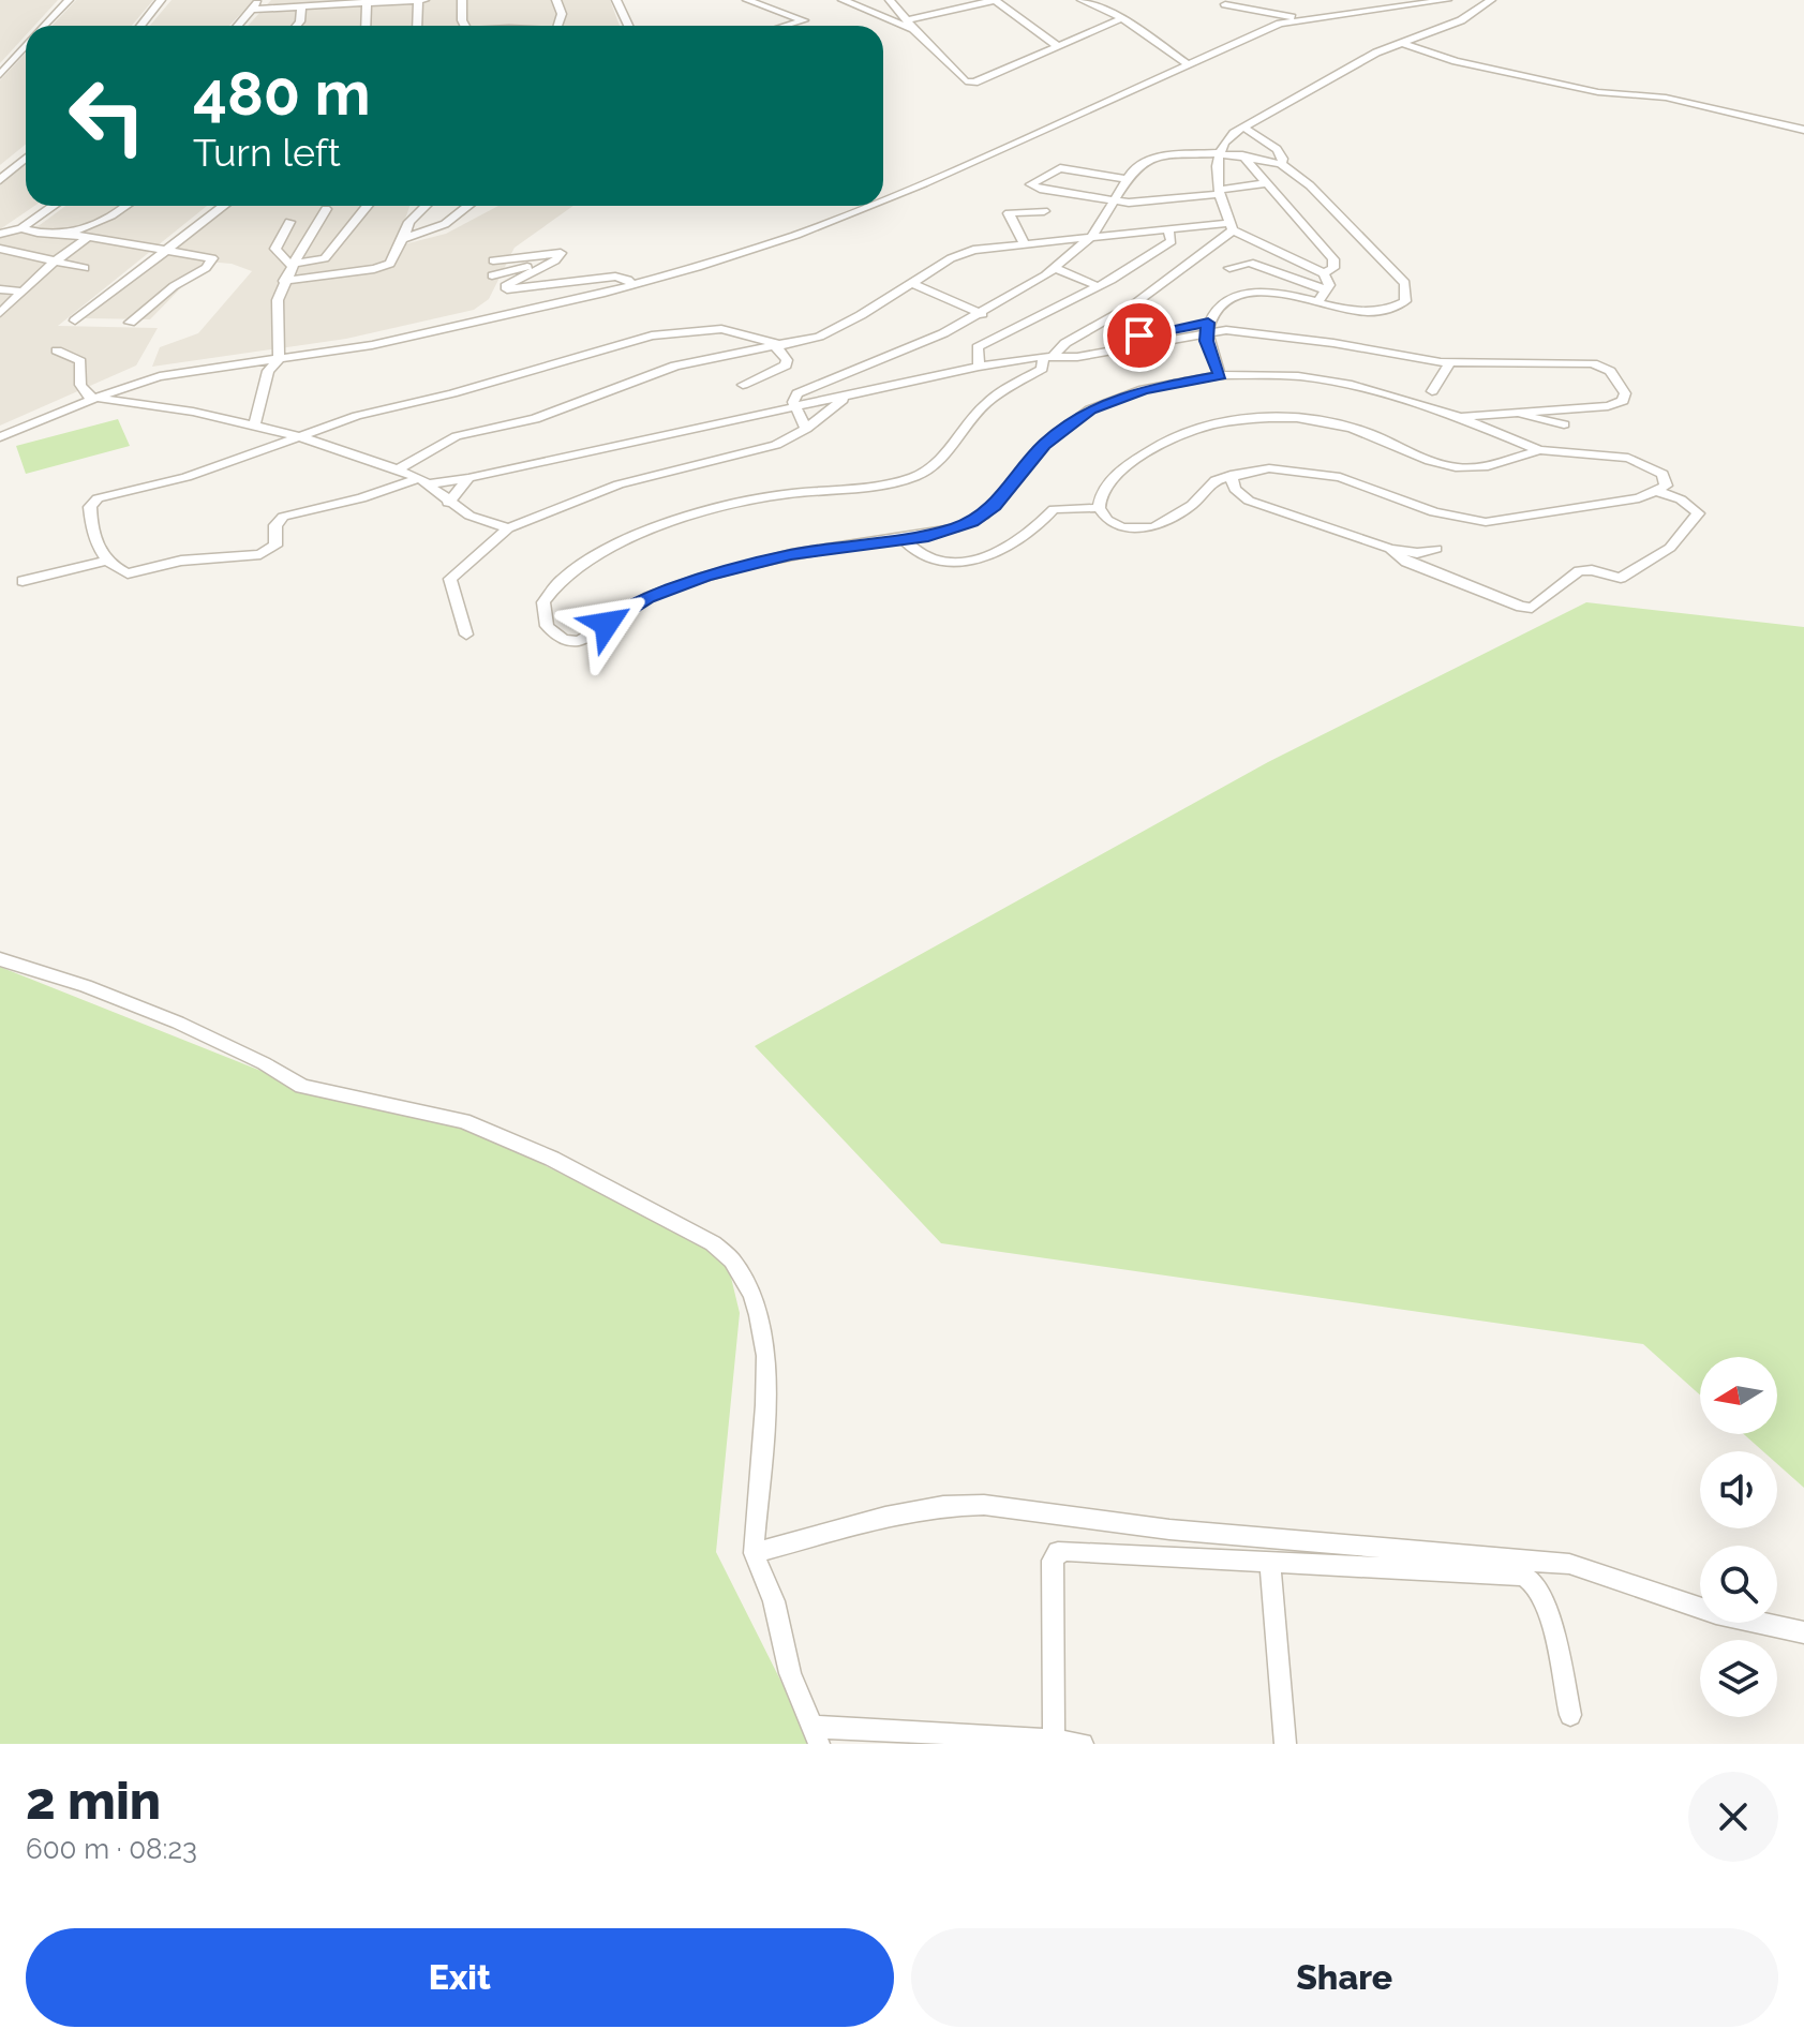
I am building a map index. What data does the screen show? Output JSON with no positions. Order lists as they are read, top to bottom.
{
  "north": "left",
  "page": {
    "turn": ["480 m", "Turn left"],
    "heading": ["2 min", "600 m · 08:23"],
    "buttons": ["Exit", "Share"]
  }
}
